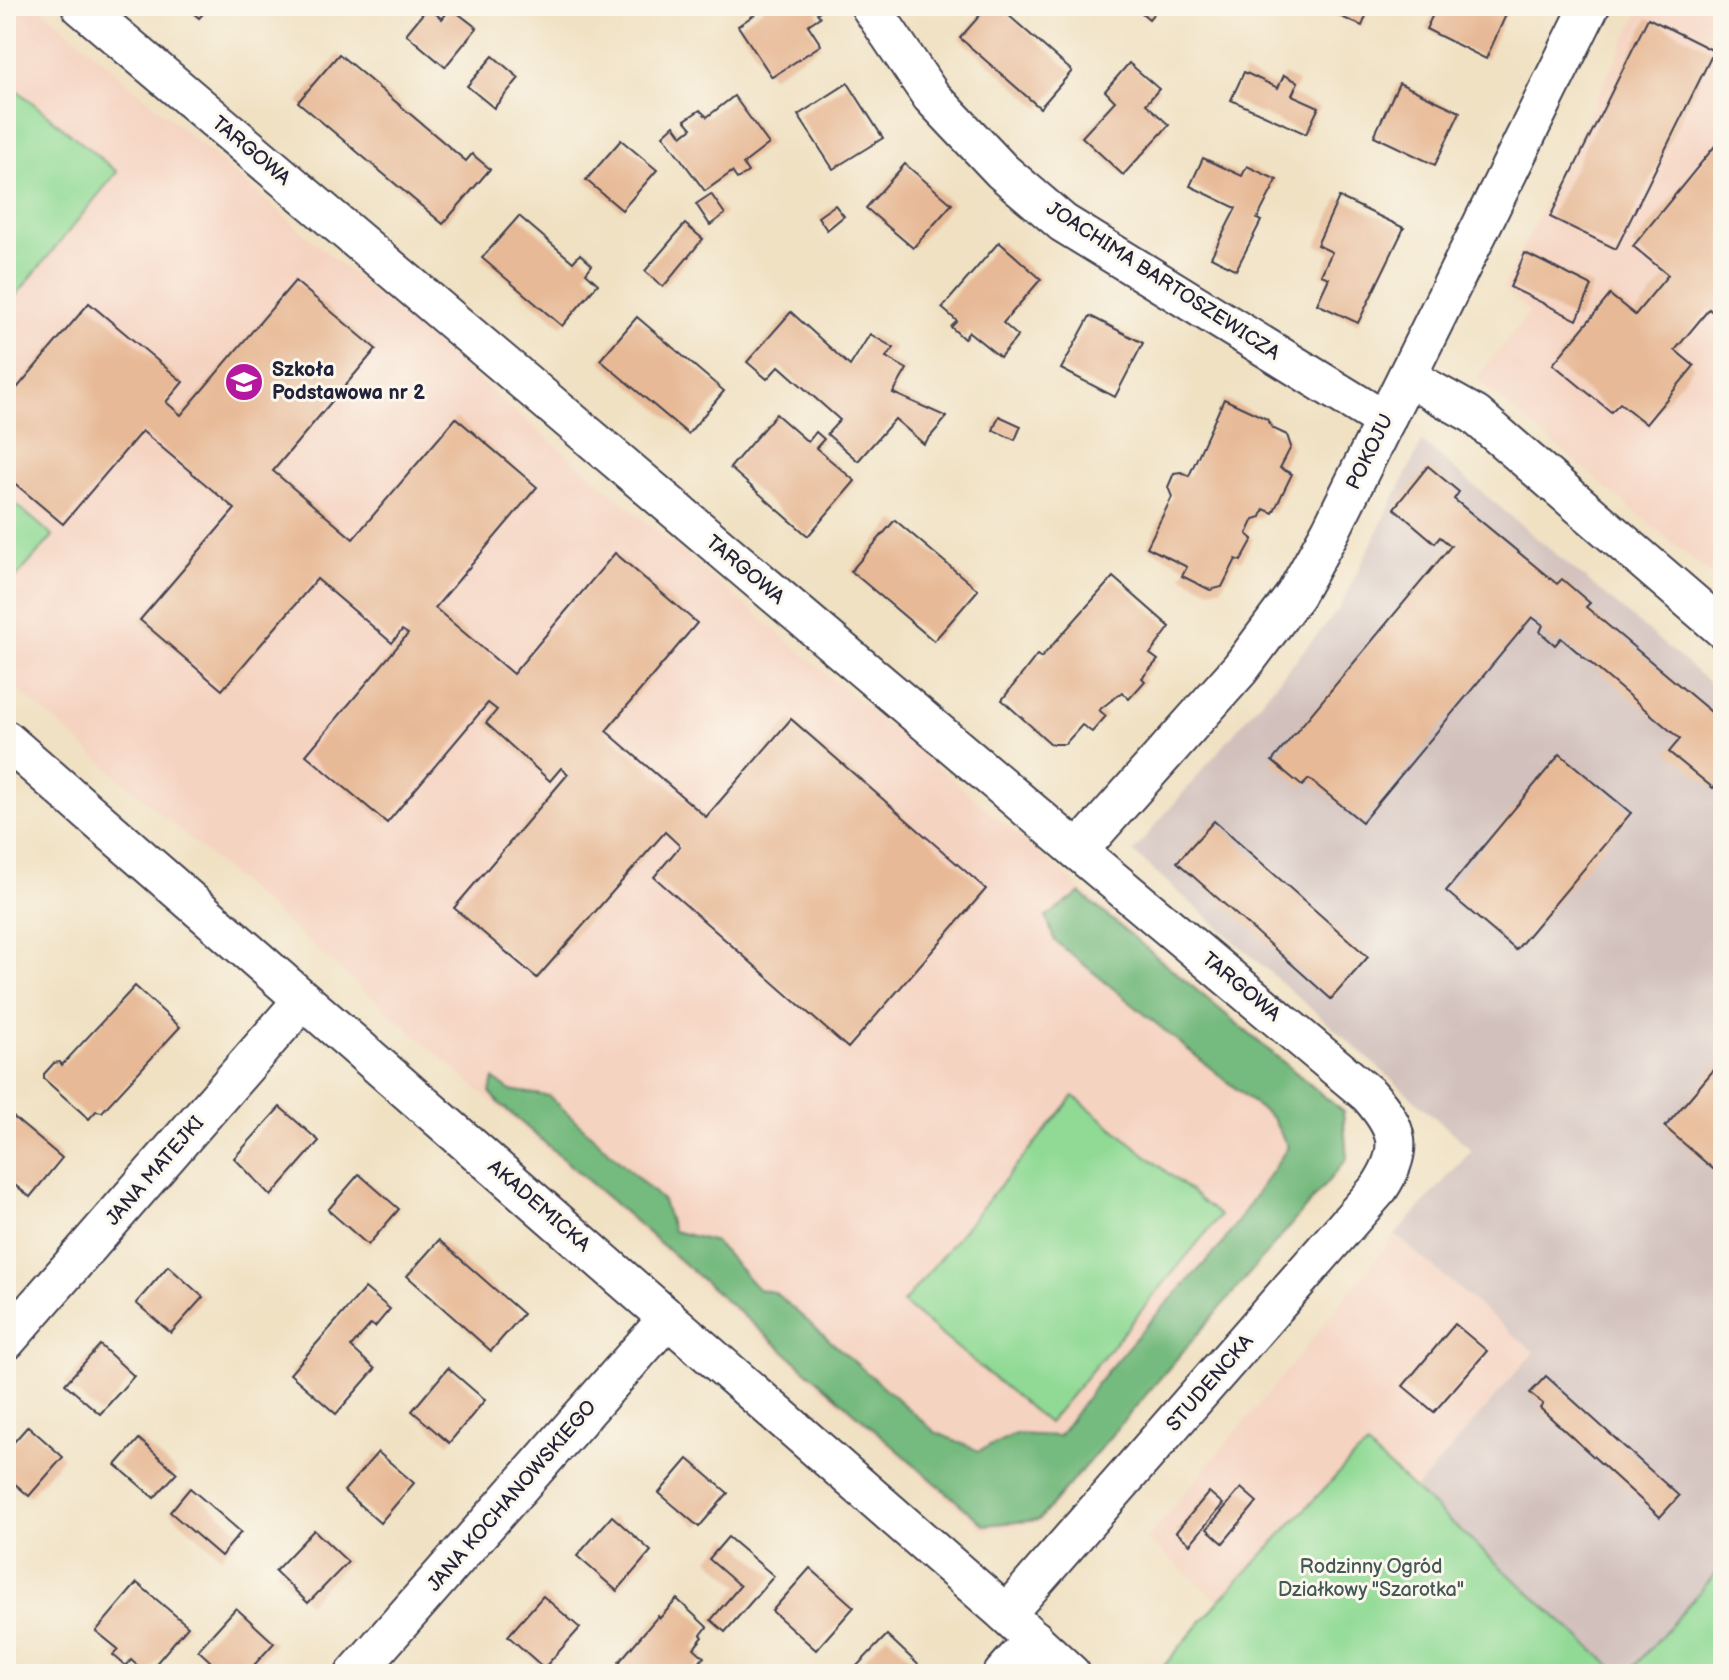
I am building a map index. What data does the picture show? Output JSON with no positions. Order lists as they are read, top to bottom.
{
  "streets": {
    "street": [
      "TARGOWA",
      "JOACHIMA BARTOSZEWICZA",
      "POKOJU",
      "JANA MATEJKI",
      "AKADEMICKA",
      "STUDENCKA",
      "JANA KOCHANOWSKIEGO"
    ]
  },
  "crossings": [
    ["TARGOWA", "POKOJU"],
    ["TARGOWA", "STUDENCKA"],
    ["JOACHIMA BARTOSZEWICZA", "POKOJU"],
    ["JANA MATEJKI", "AKADEMICKA"],
    ["AKADEMICKA", "STUDENCKA"],
    ["AKADEMICKA", "JANA KOCHANOWSKIEGO"]
  ],
  "parks": ["Rodzinny Ogród Działkowy \"Szarotka\""],
  "places": {
    "school or university": ["Szkoła Podstawowa nr 2"]
  }
}
